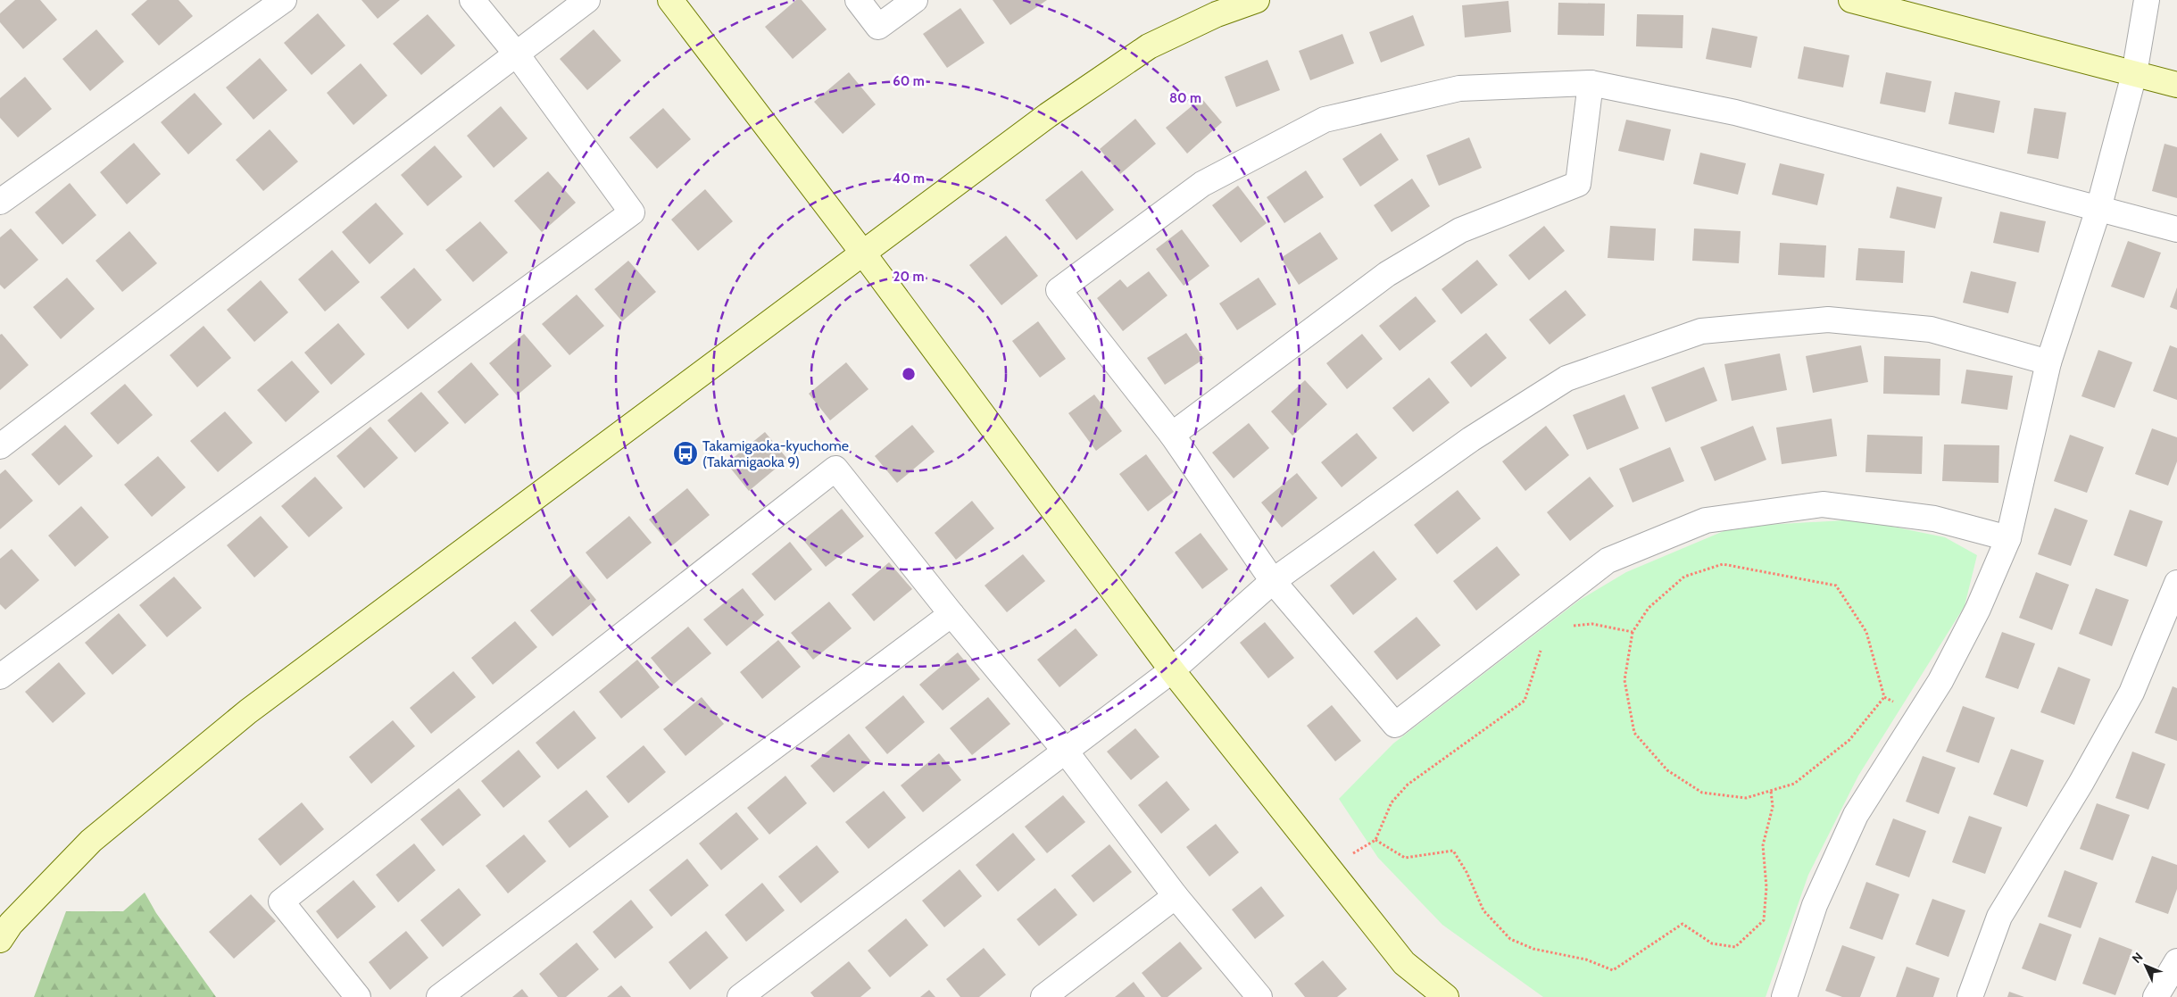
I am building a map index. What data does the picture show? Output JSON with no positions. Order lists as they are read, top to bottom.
{
  "places": {
    "bus stop": ["Takamigaoka-kyuchome (Takamigaoka 9)"]
  },
  "north": "top left",
  "rings": [
    "60 m",
    "80 m",
    "40 m",
    "20 m"
  ]
}
